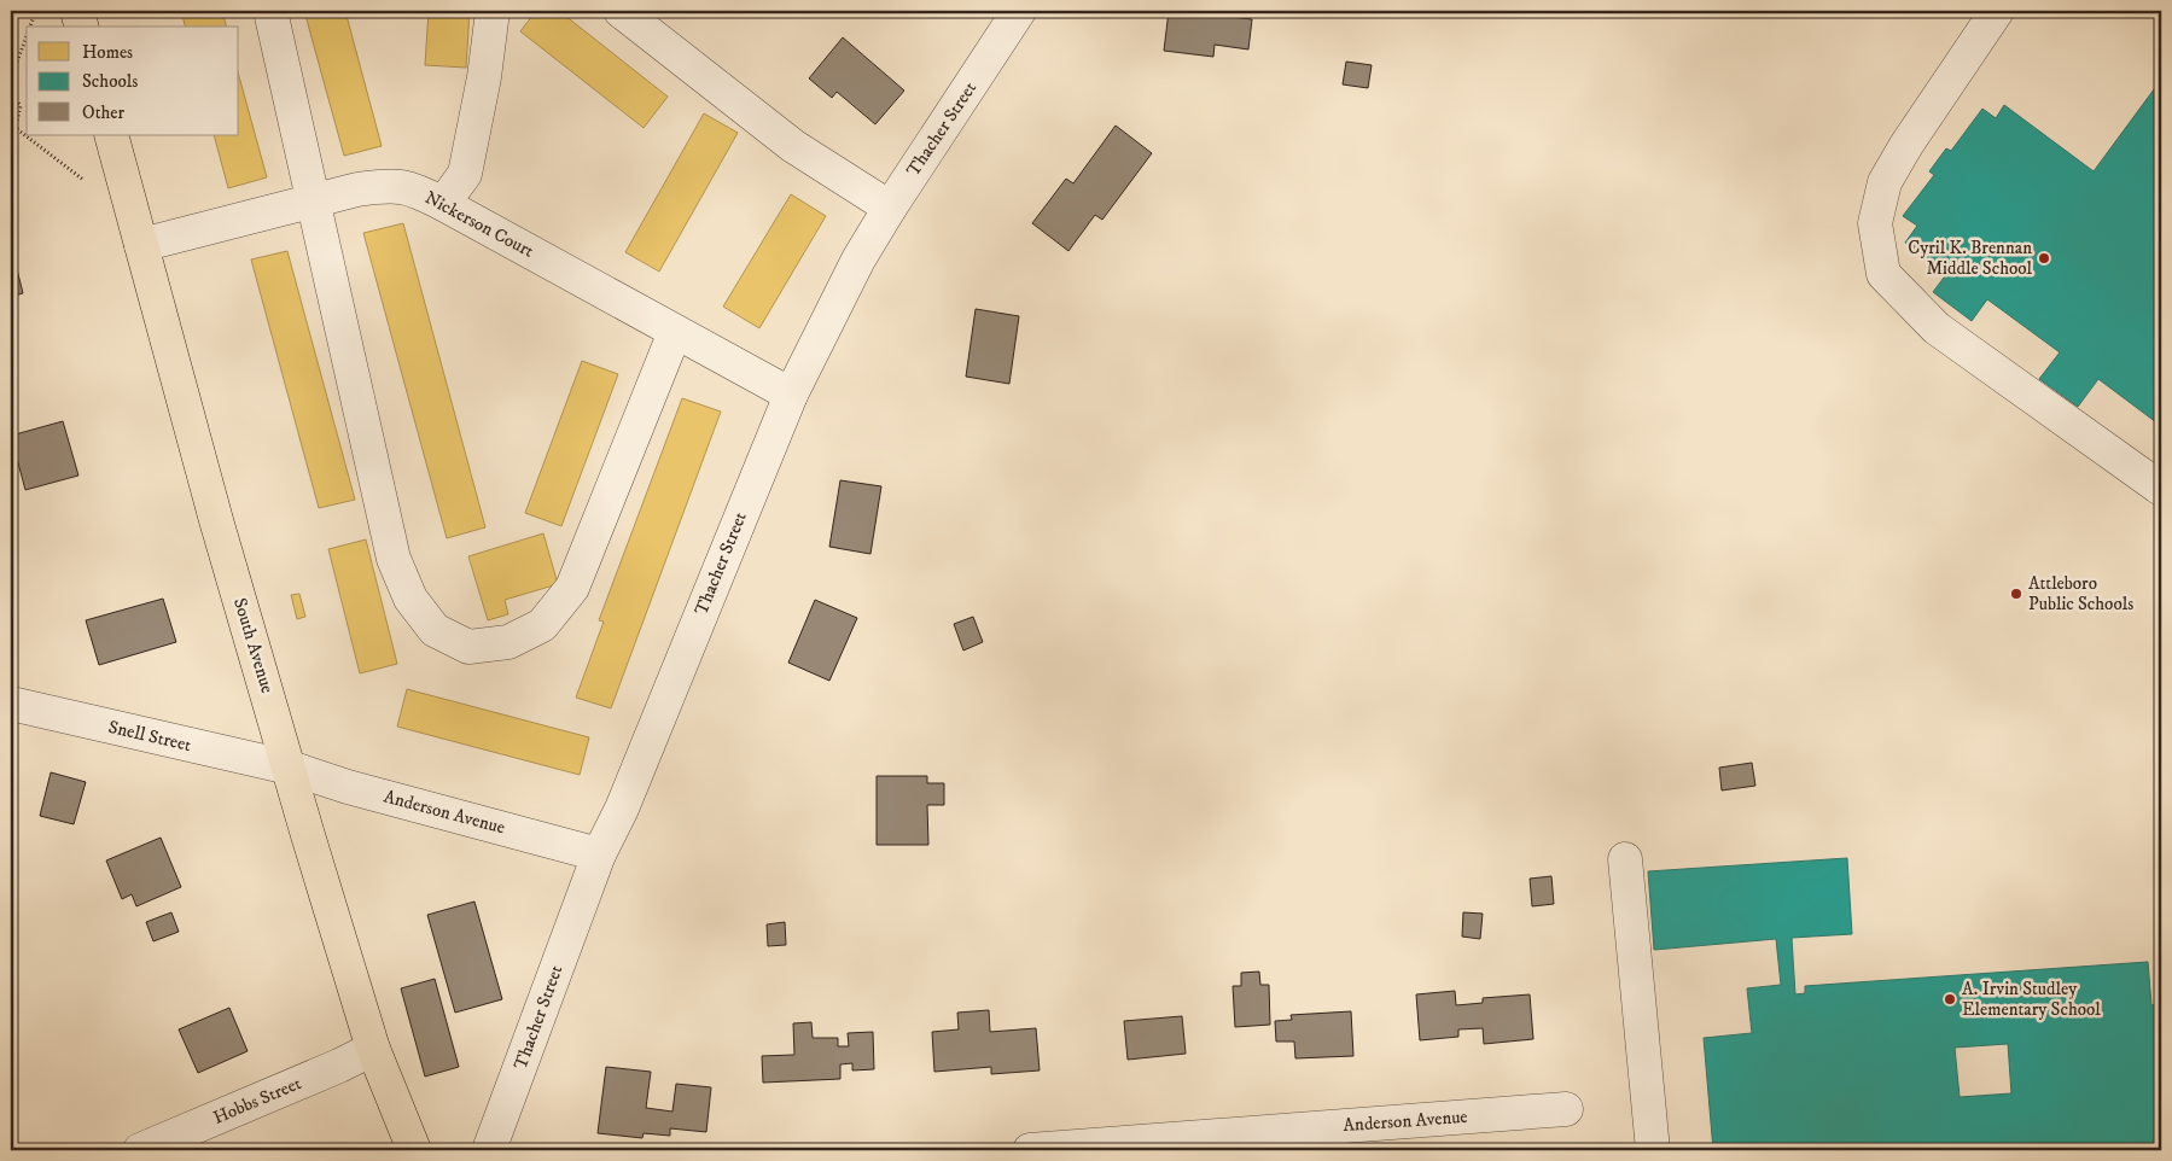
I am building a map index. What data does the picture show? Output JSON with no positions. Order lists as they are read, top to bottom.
{
  "streets": {
    "highway": ["South Avenue"],
    "street": [
      "Thacher Street",
      "Nickerson Court",
      "Snell Street",
      "Anderson Avenue",
      "Hobbs Street"
    ]
  },
  "crossings": [
    ["Thacher Street", "Nickerson Court"],
    ["Thacher Street", "Anderson Avenue"],
    ["Nickerson Court", "South Avenue"],
    ["South Avenue", "Snell Street"],
    ["South Avenue", "Anderson Avenue"],
    ["South Avenue", "Hobbs Street"],
    ["Snell Street", "Anderson Avenue"]
  ],
  "places": ["Cyril K. Brennan Middle School", "Attleboro Public Schools", "A. Irvin Studley Elementary School"],
  "legend": ["Homes", "Schools", "Other"]
}
